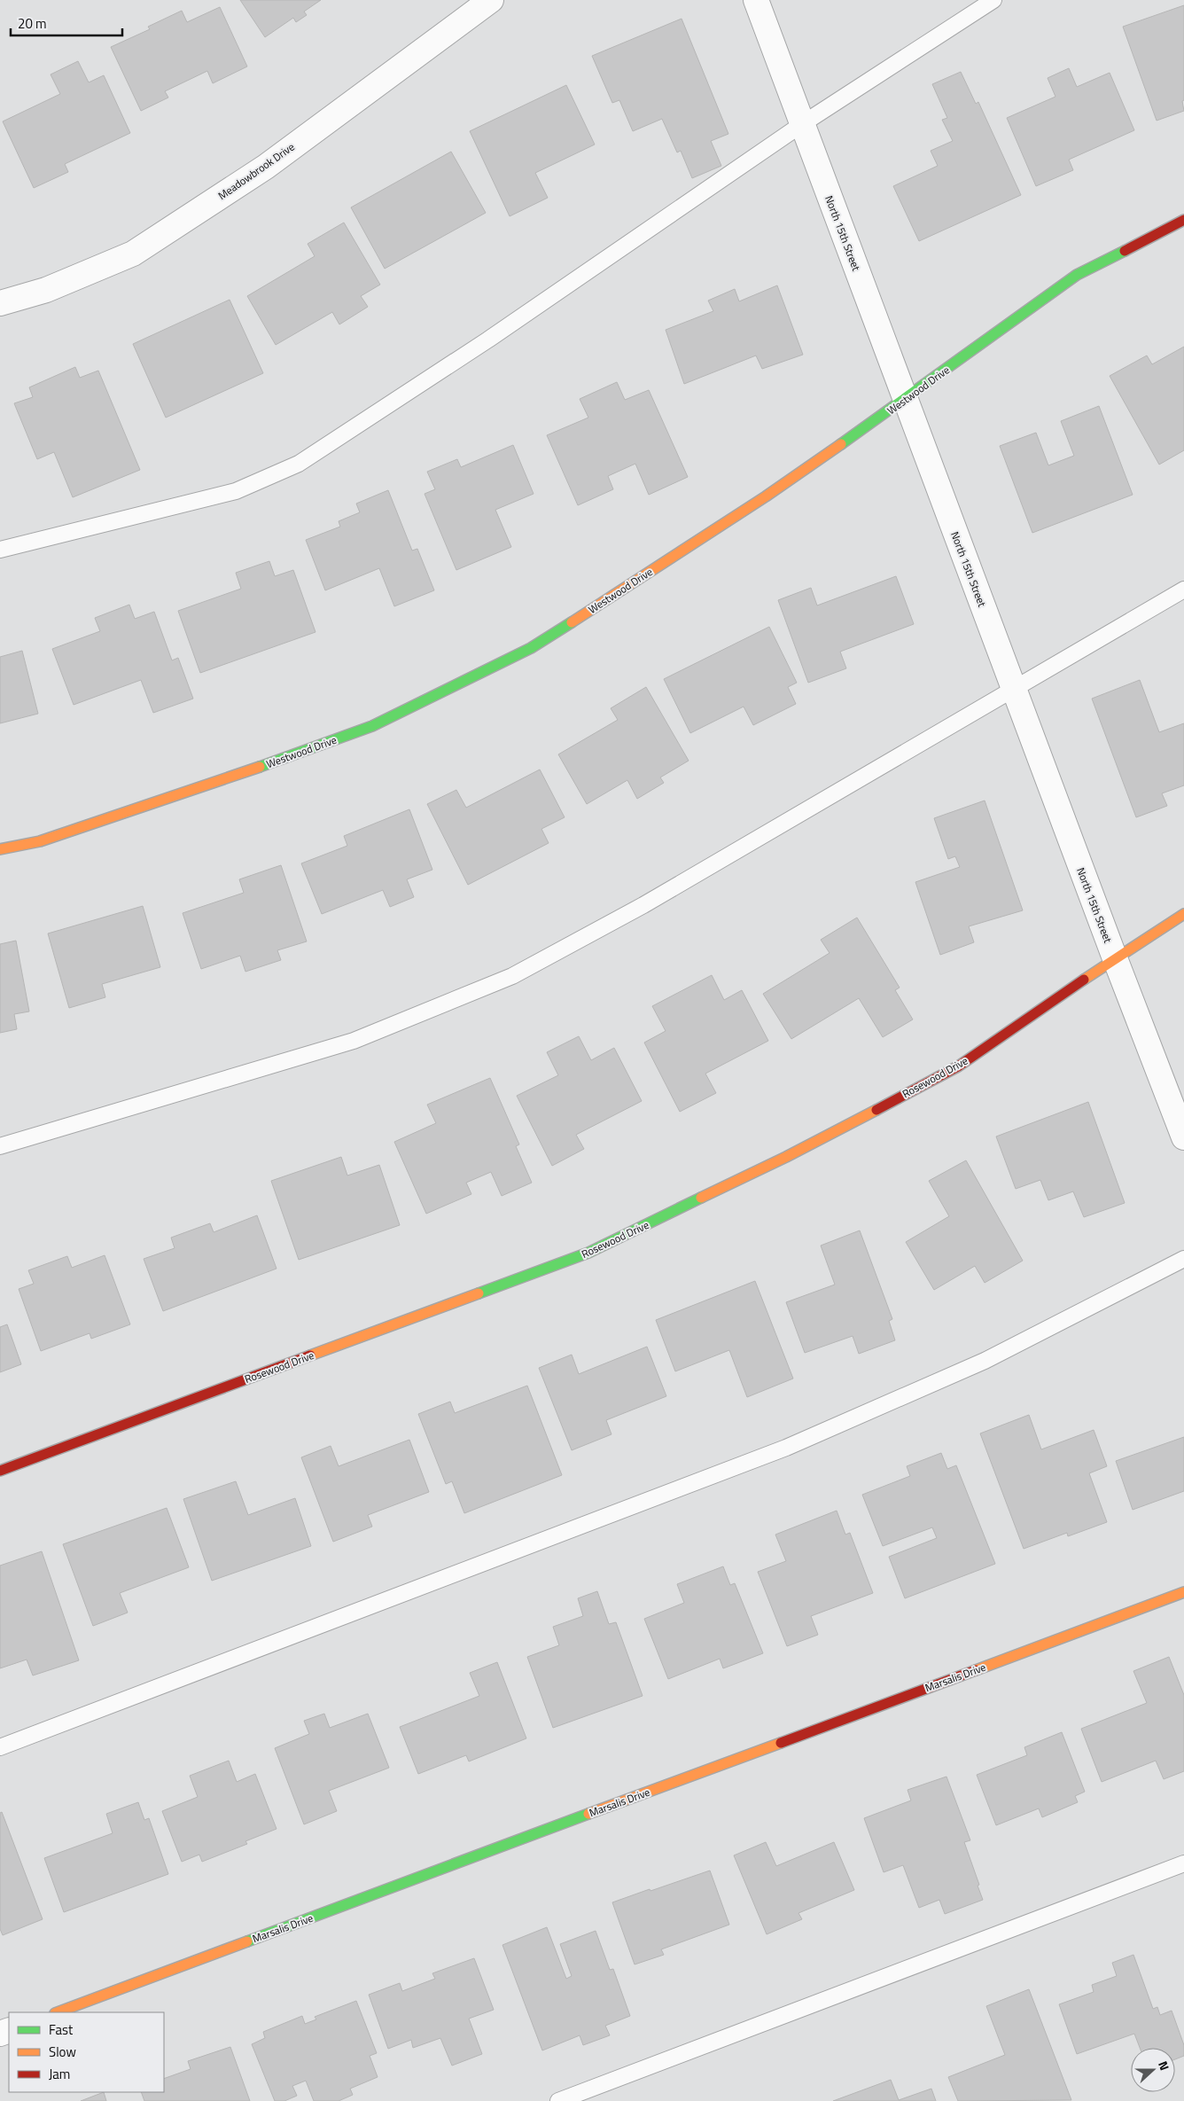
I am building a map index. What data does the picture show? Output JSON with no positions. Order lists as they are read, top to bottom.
{
  "streets": {
    "street": [
      "Meadowbrook Drive",
      "North 15th Street",
      "Westwood Drive",
      "Rosewood Drive",
      "Marsalis Drive"
    ]
  },
  "crossings": [
    ["North 15th Street", "Westwood Drive"],
    ["North 15th Street", "Rosewood Drive"]
  ],
  "legend": ["Fast", "Slow", "Jam"],
  "scale_bar": "20 m",
  "north": "right"
}
